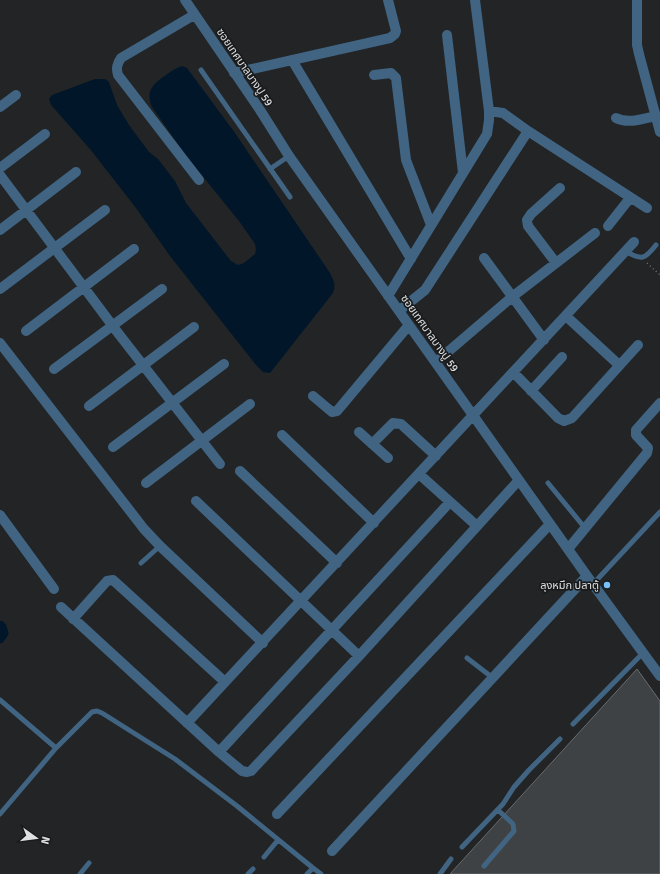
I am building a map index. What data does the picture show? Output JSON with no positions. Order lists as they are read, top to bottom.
{
  "streets": {
    "street": ["ซอยเทศบาลบางปู 59"]
  },
  "places": ["ลุงหมึก ปลาตู้"],
  "north": "right"
}
